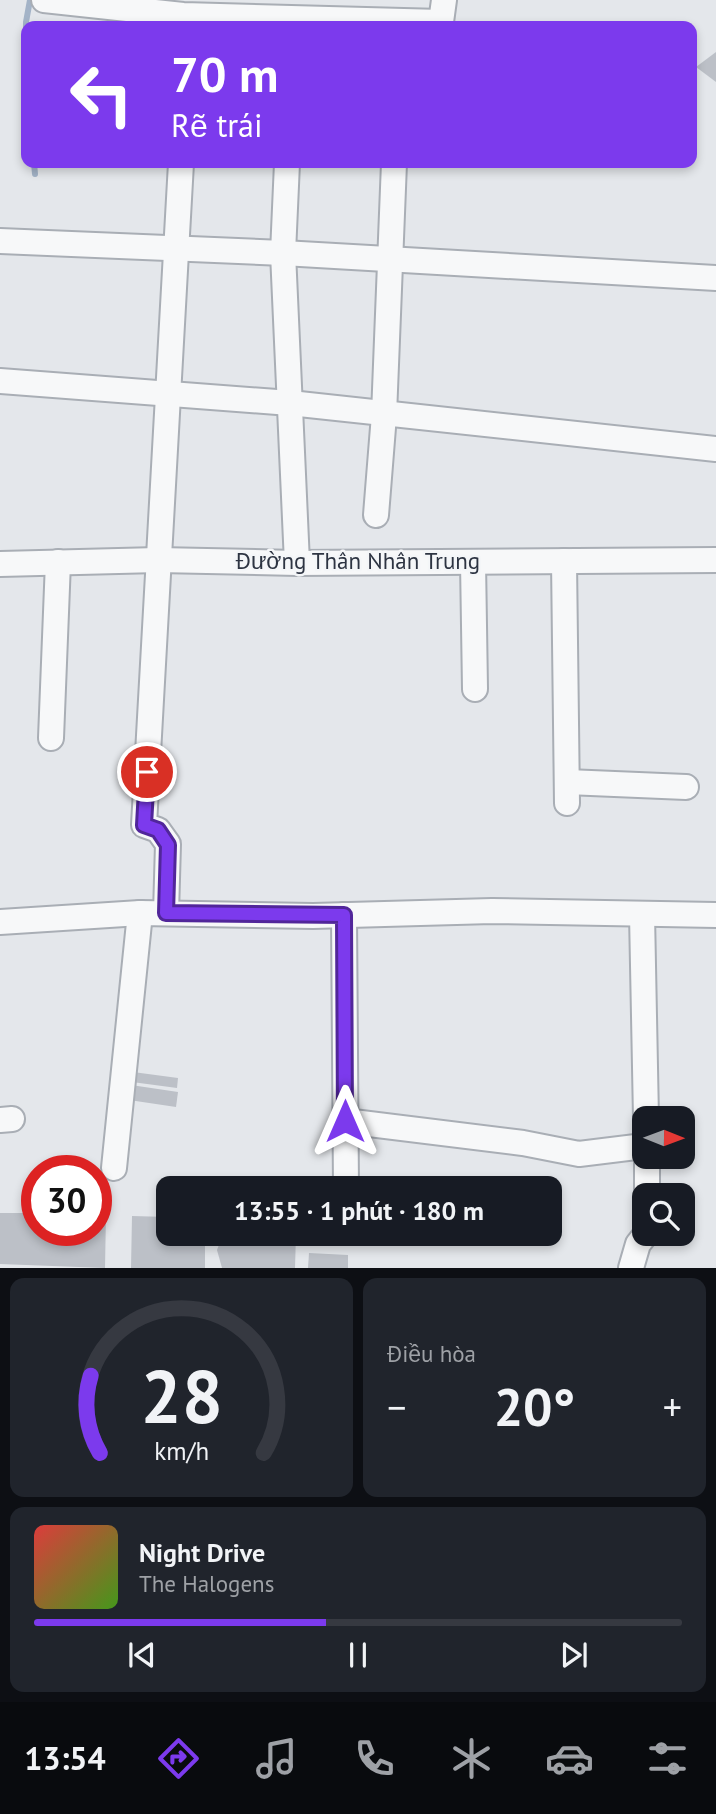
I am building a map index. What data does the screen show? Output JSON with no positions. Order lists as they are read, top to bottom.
{
  "streets": {
    "street": ["Đường Thân Nhân Trung"]
  },
  "north": "right",
  "page": {
    "turn": ["70 m", "Rẽ trái"],
    "limit": "30",
    "trip": "13:55 · 1 phút · 180 m",
    "tile": "Điều hòa",
    "heat": ["−", "20°", "+"],
    "song": ["Night Drive", "The Halogens"],
    "tabs": "13:54",
    "gauge": ["28", "km/h"]
  }
}
